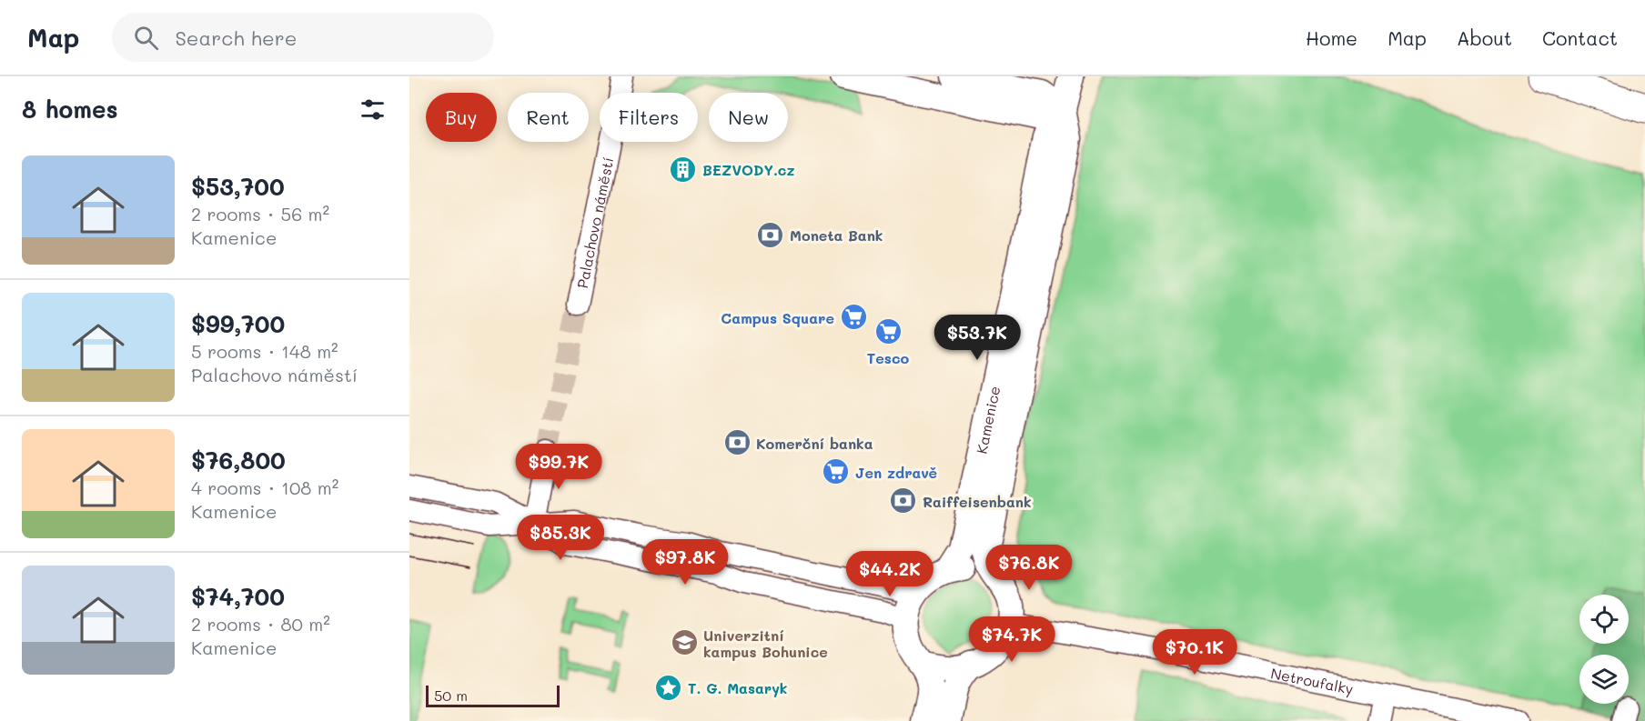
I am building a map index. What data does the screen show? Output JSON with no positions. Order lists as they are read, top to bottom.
{
  "streets": {
    "street": ["Palachovo náměstí", "Kamenice", "Netroufalky"]
  },
  "crossings": [
    ["Kamenice", "Netroufalky"]
  ],
  "places": {
    "building": ["BEZVODY.cz"],
    "bank": ["Moneta Bank", "Komerční banka", "Raiffeisenbank"],
    "supermarket": ["Campus Square", "Tesco", "Jen zdravě"],
    "school or university": ["Univerzitní kampus Bohunice"],
    "place": ["T. G. Masaryk"]
  },
  "scale_bar": "50 m",
  "page": {
    "header": "Map",
    "search": "Search here",
    "nav": [
      "Home",
      "Map",
      "About",
      "Contact"
    ],
    "heading": "8 homes",
    "chip": [
      "Buy",
      "Rent",
      "Filters",
      "New"
    ],
    "list": [
      {
        "name": "$53,700",
        "note": "2 rooms · 56 m² · Kamenice"
      },
      {
        "name": "$99,700",
        "note": "5 rooms · 148 m² · Palachovo náměstí"
      },
      {
        "name": "$76,800",
        "note": "4 rooms · 108 m² · Kamenice"
      },
      {
        "name": "$74,700",
        "note": "2 rooms · 80 m² · Kamenice"
      }
    ],
    "price": [
      "$53.7K",
      "$99.7K",
      "$85.3K",
      "$97.8K",
      "$76.8K",
      "$44.2K",
      "$74.7K",
      "$70.1K"
    ],
    "scale": "50 m"
  }
}
